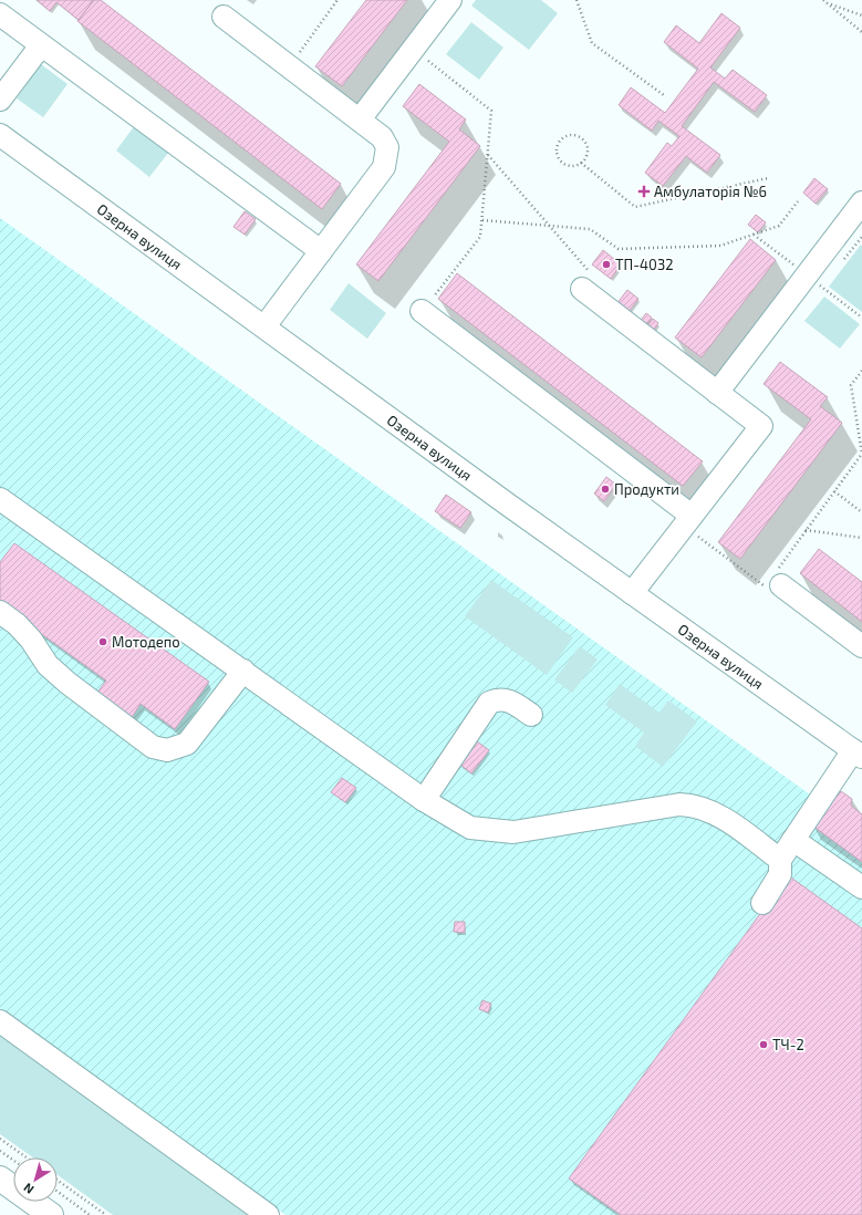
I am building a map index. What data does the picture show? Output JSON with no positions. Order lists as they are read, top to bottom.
{
  "streets": {
    "street": ["Озерна вулиця"]
  },
  "places": {
    "health": ["Амбулаторія №6"],
    "other": [
      "ТП-4032",
      "Продукти",
      "Мотодепо",
      "ТЧ-2"
    ]
  },
  "north": "bottom left"
}
